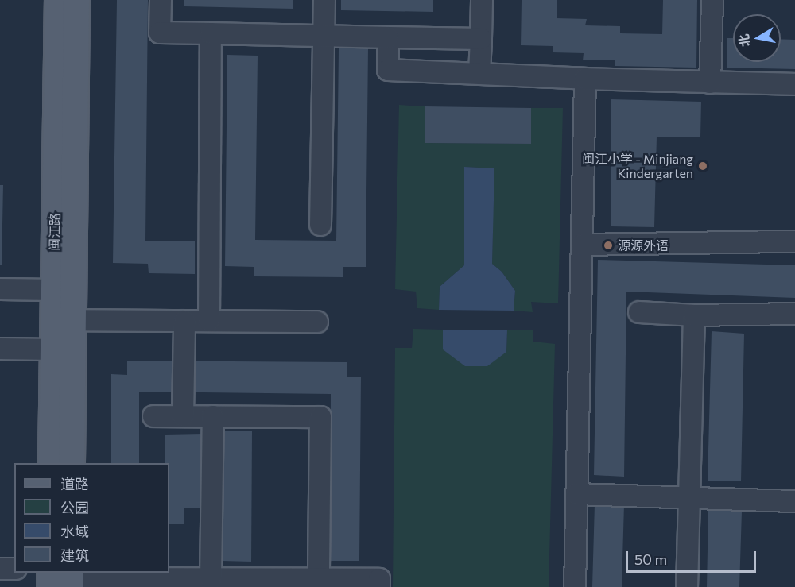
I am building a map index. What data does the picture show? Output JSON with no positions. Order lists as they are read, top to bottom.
{
  "streets": {
    "main road": ["闽江路"]
  },
  "places": ["闽江小学 - Minjiang Kindergarten", "源源外语"],
  "legend": [
    "道路",
    "公园",
    "水域",
    "建筑"
  ],
  "scale_bar": "50 m",
  "north": "left"
}
